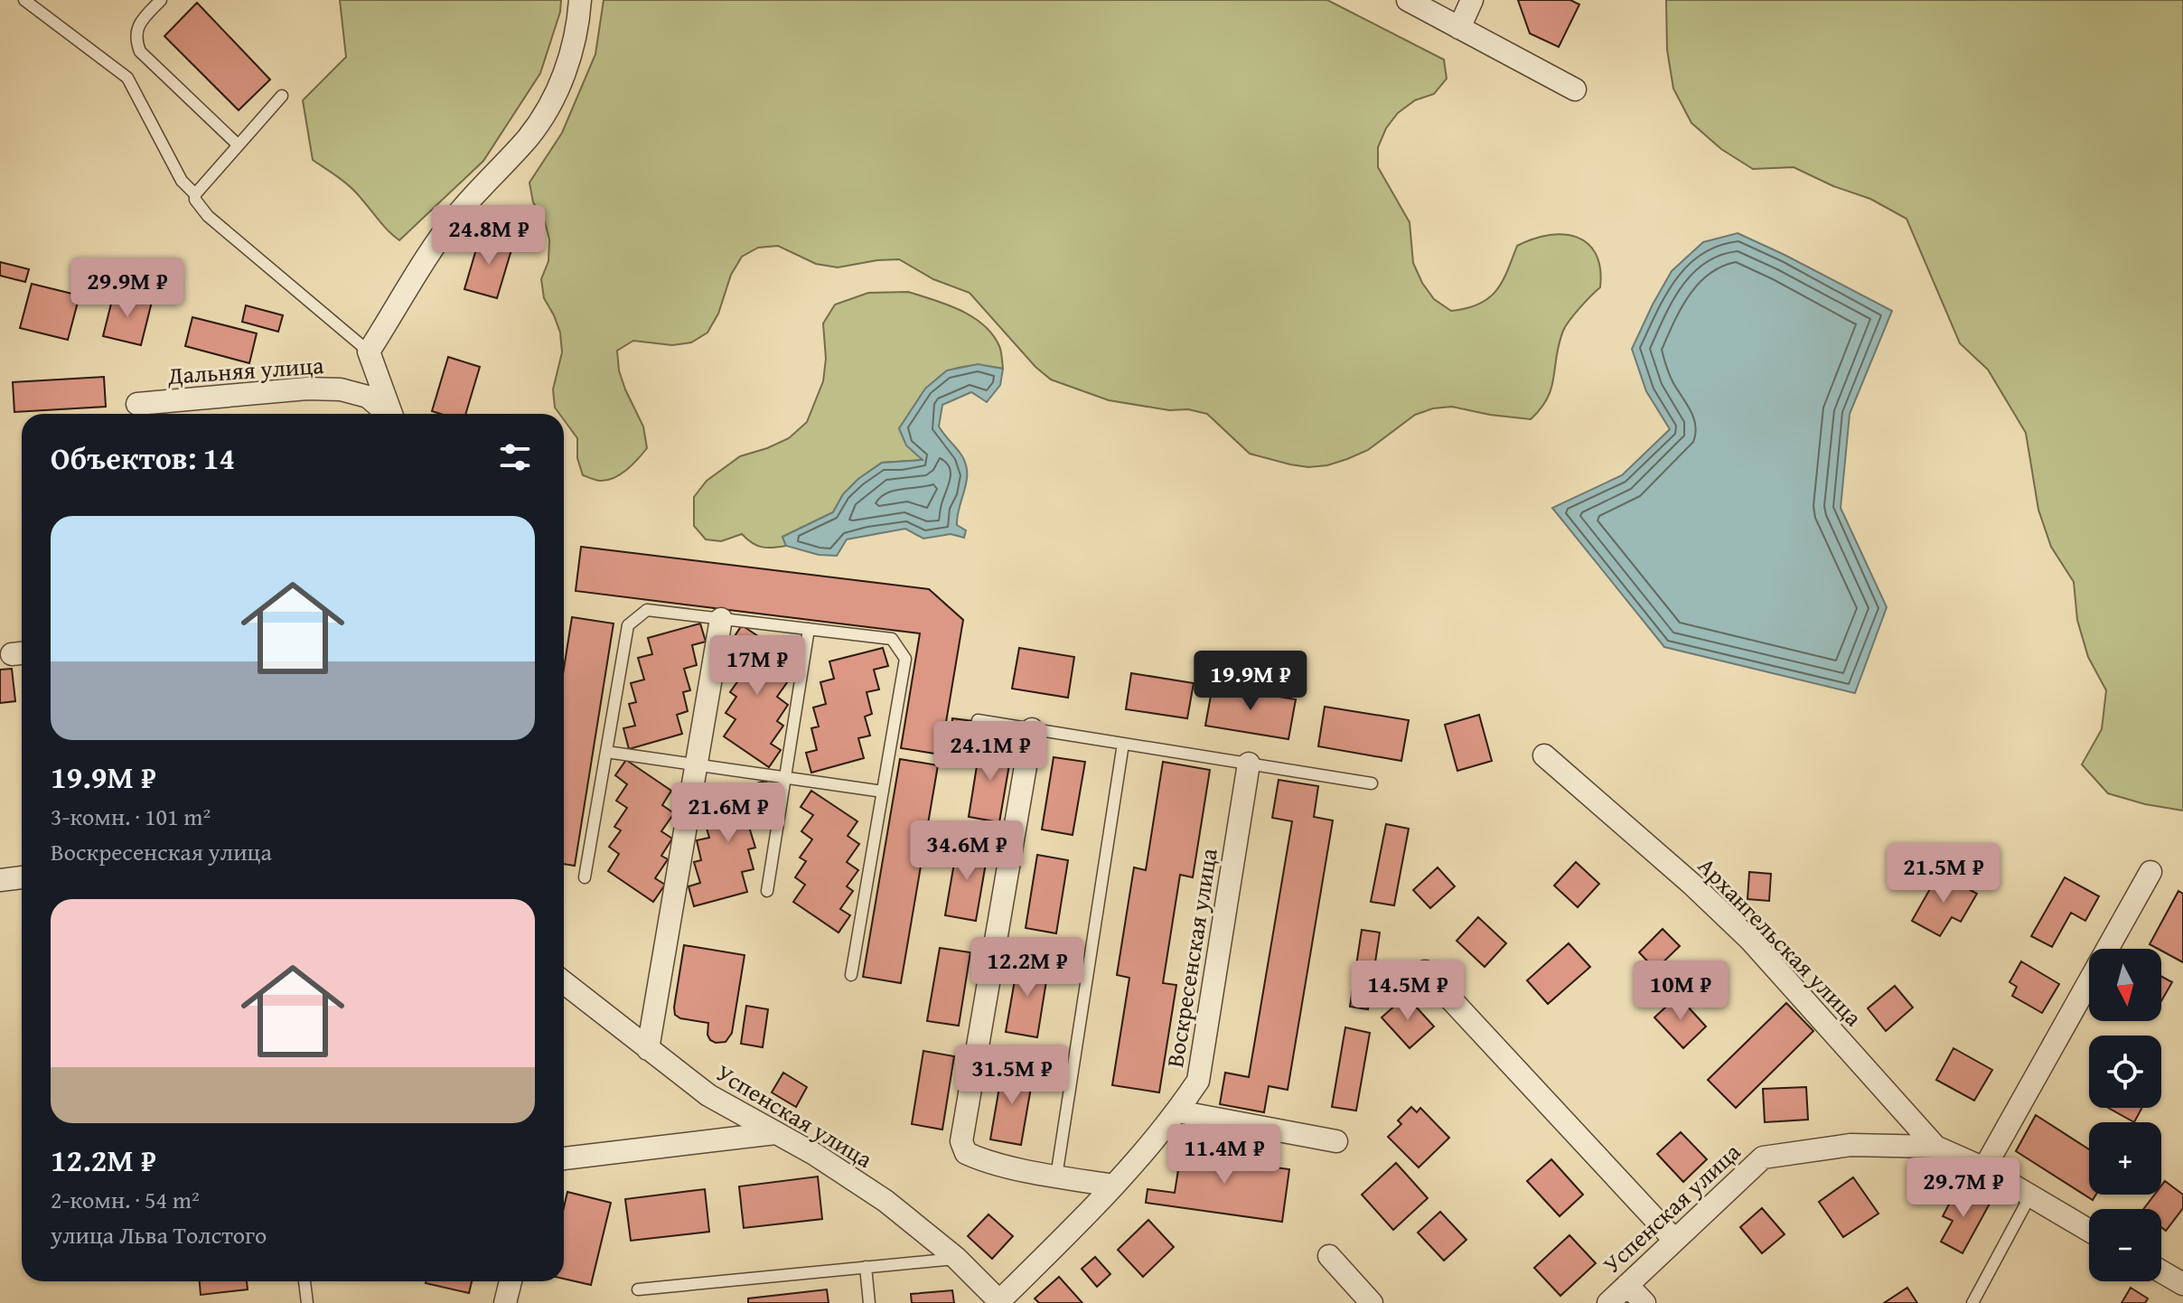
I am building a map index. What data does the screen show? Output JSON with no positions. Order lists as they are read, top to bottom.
{
  "streets": {
    "street": [
      "Дальняя улица",
      "Архангельская улица",
      "Воскресенская улица",
      "Успенская улица"
    ]
  },
  "crossings": [
    ["Архангельская улица", "Успенская улица"],
    ["Воскресенская улица", "Успенская улица"]
  ],
  "north": "bottom",
  "page": {
    "price": [
      "24.8M ₽",
      "29.9M ₽",
      "17M ₽",
      "19.9M ₽",
      "24.1M ₽",
      "21.6M ₽",
      "34.6M ₽",
      "21.5M ₽",
      "12.2M ₽",
      "14.5M ₽",
      "10M ₽",
      "31.5M ₽",
      "11.4M ₽",
      "29.7M ₽"
    ],
    "heading": "Объектов: 14",
    "list": [
      {
        "name": "19.9M ₽",
        "note": "3-комн. · 101 m² · Воскресенская улица"
      },
      {
        "name": "12.2M ₽",
        "note": "2-комн. · 54 m² · улица Льва Толстого"
      }
    ],
    "map_buttons": ["+", "−"]
  }
}
